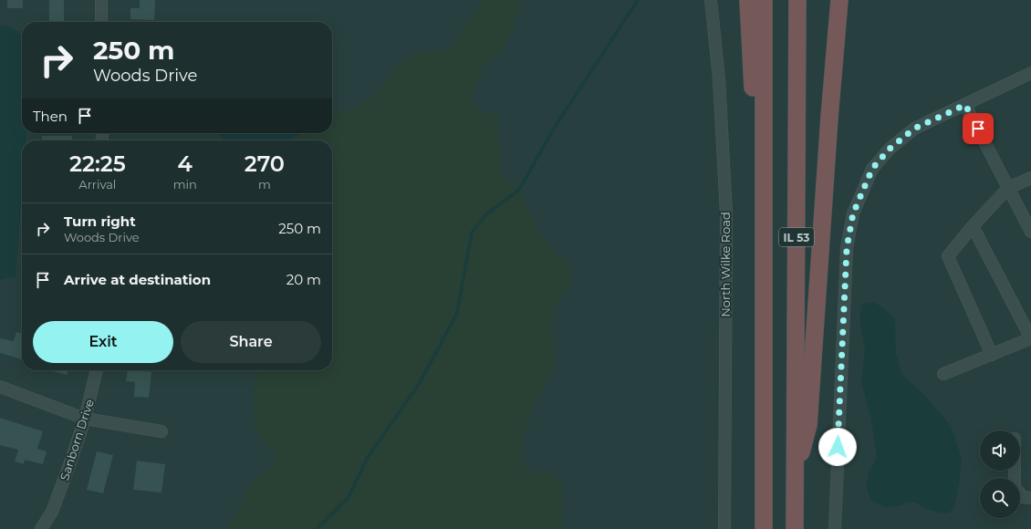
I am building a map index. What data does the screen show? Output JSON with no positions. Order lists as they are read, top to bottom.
{
  "streets": {
    "highway": ["IL 53"],
    "street": ["North Wilke Road", "Sanborn Drive"]
  },
  "page": {
    "turn": ["250 m", "Woods Drive"],
    "then": "Then",
    "eta": [
      "22:25",
      "Arrival",
      "4",
      "min",
      "270",
      "m"
    ],
    "list": [
      {
        "name": "Turn right",
        "note": "Woods Drive",
        "value": "250 m"
      },
      {
        "name": "Arrive at destination",
        "value": "20 m"
      }
    ],
    "buttons": ["Exit", "Share"]
  }
}
